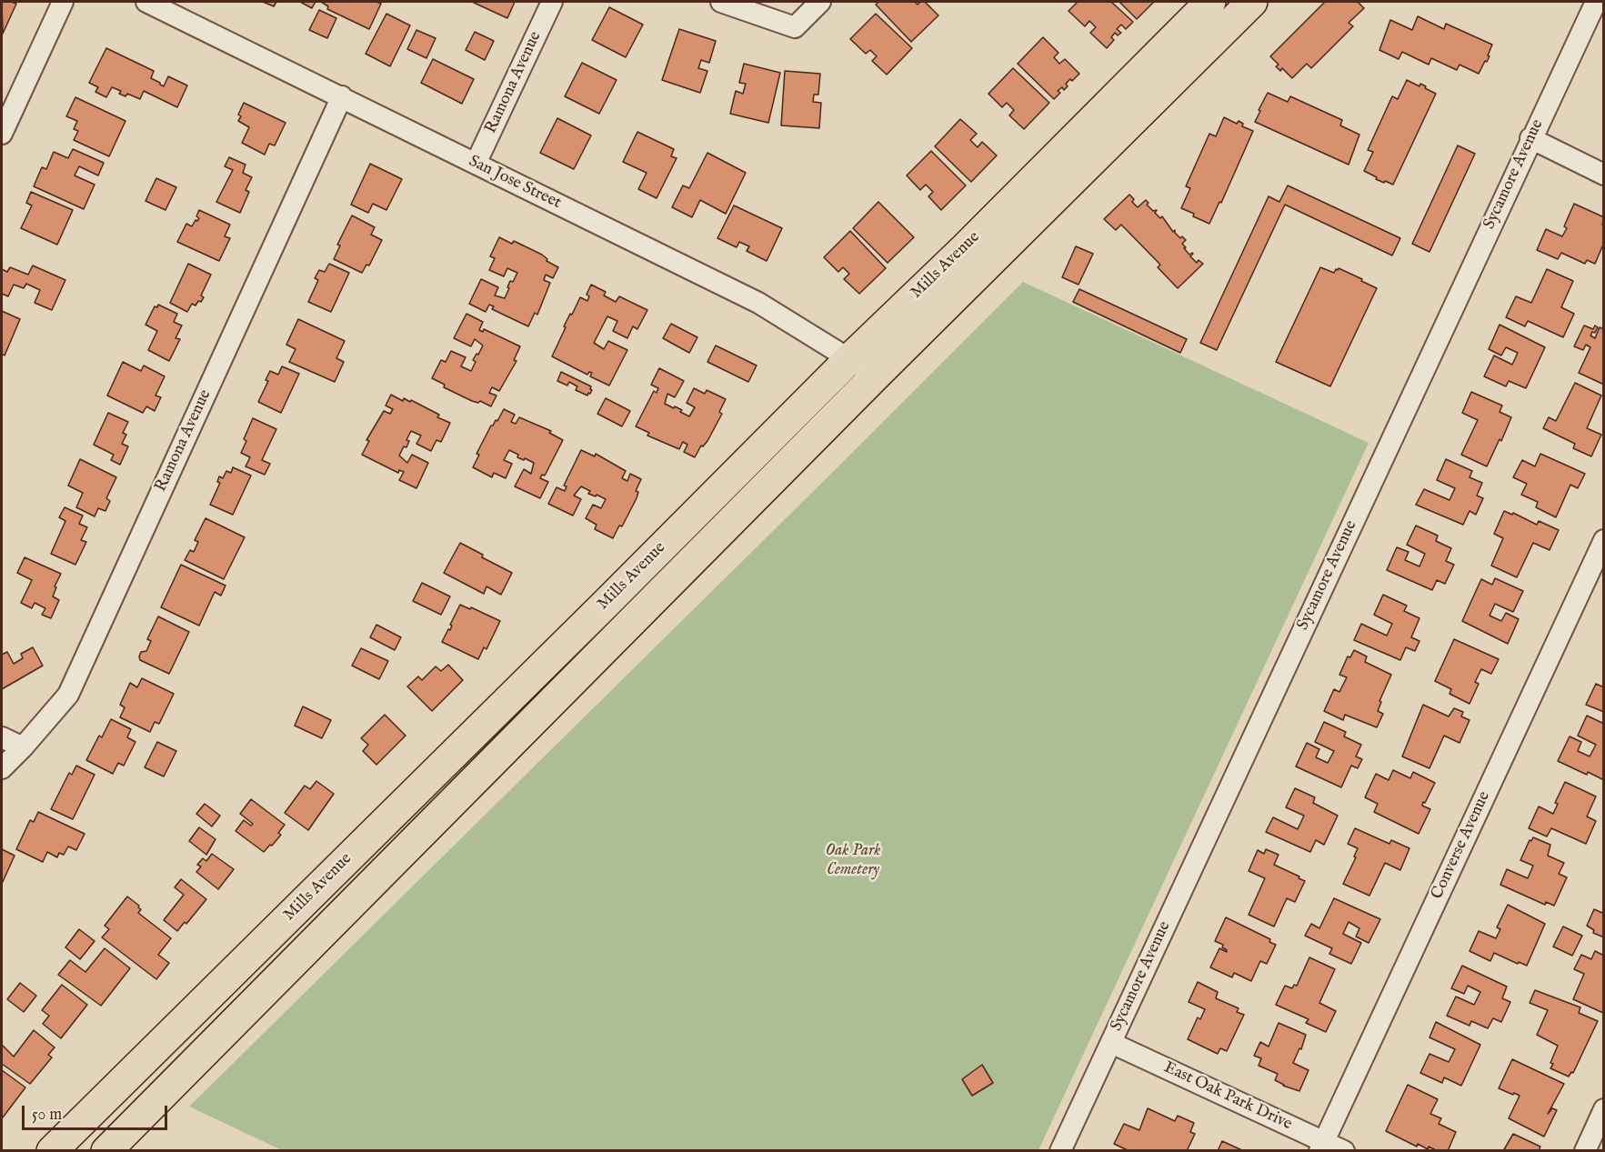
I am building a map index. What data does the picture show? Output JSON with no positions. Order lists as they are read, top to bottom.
{
  "streets": {
    "main road": ["Mills Avenue"],
    "street": [
      "Ramona Avenue",
      "Sycamore Avenue",
      "San Jose Street",
      "Converse Avenue",
      "East Oak Park Drive"
    ]
  },
  "crossings": [
    ["Ramona Avenue", "San Jose Street"],
    ["Sycamore Avenue", "East Oak Park Drive"],
    ["San Jose Street", "Mills Avenue"],
    ["Converse Avenue", "East Oak Park Drive"]
  ],
  "parks": ["Oak Park Cemetery"],
  "scale_bar": "50 m"
}
